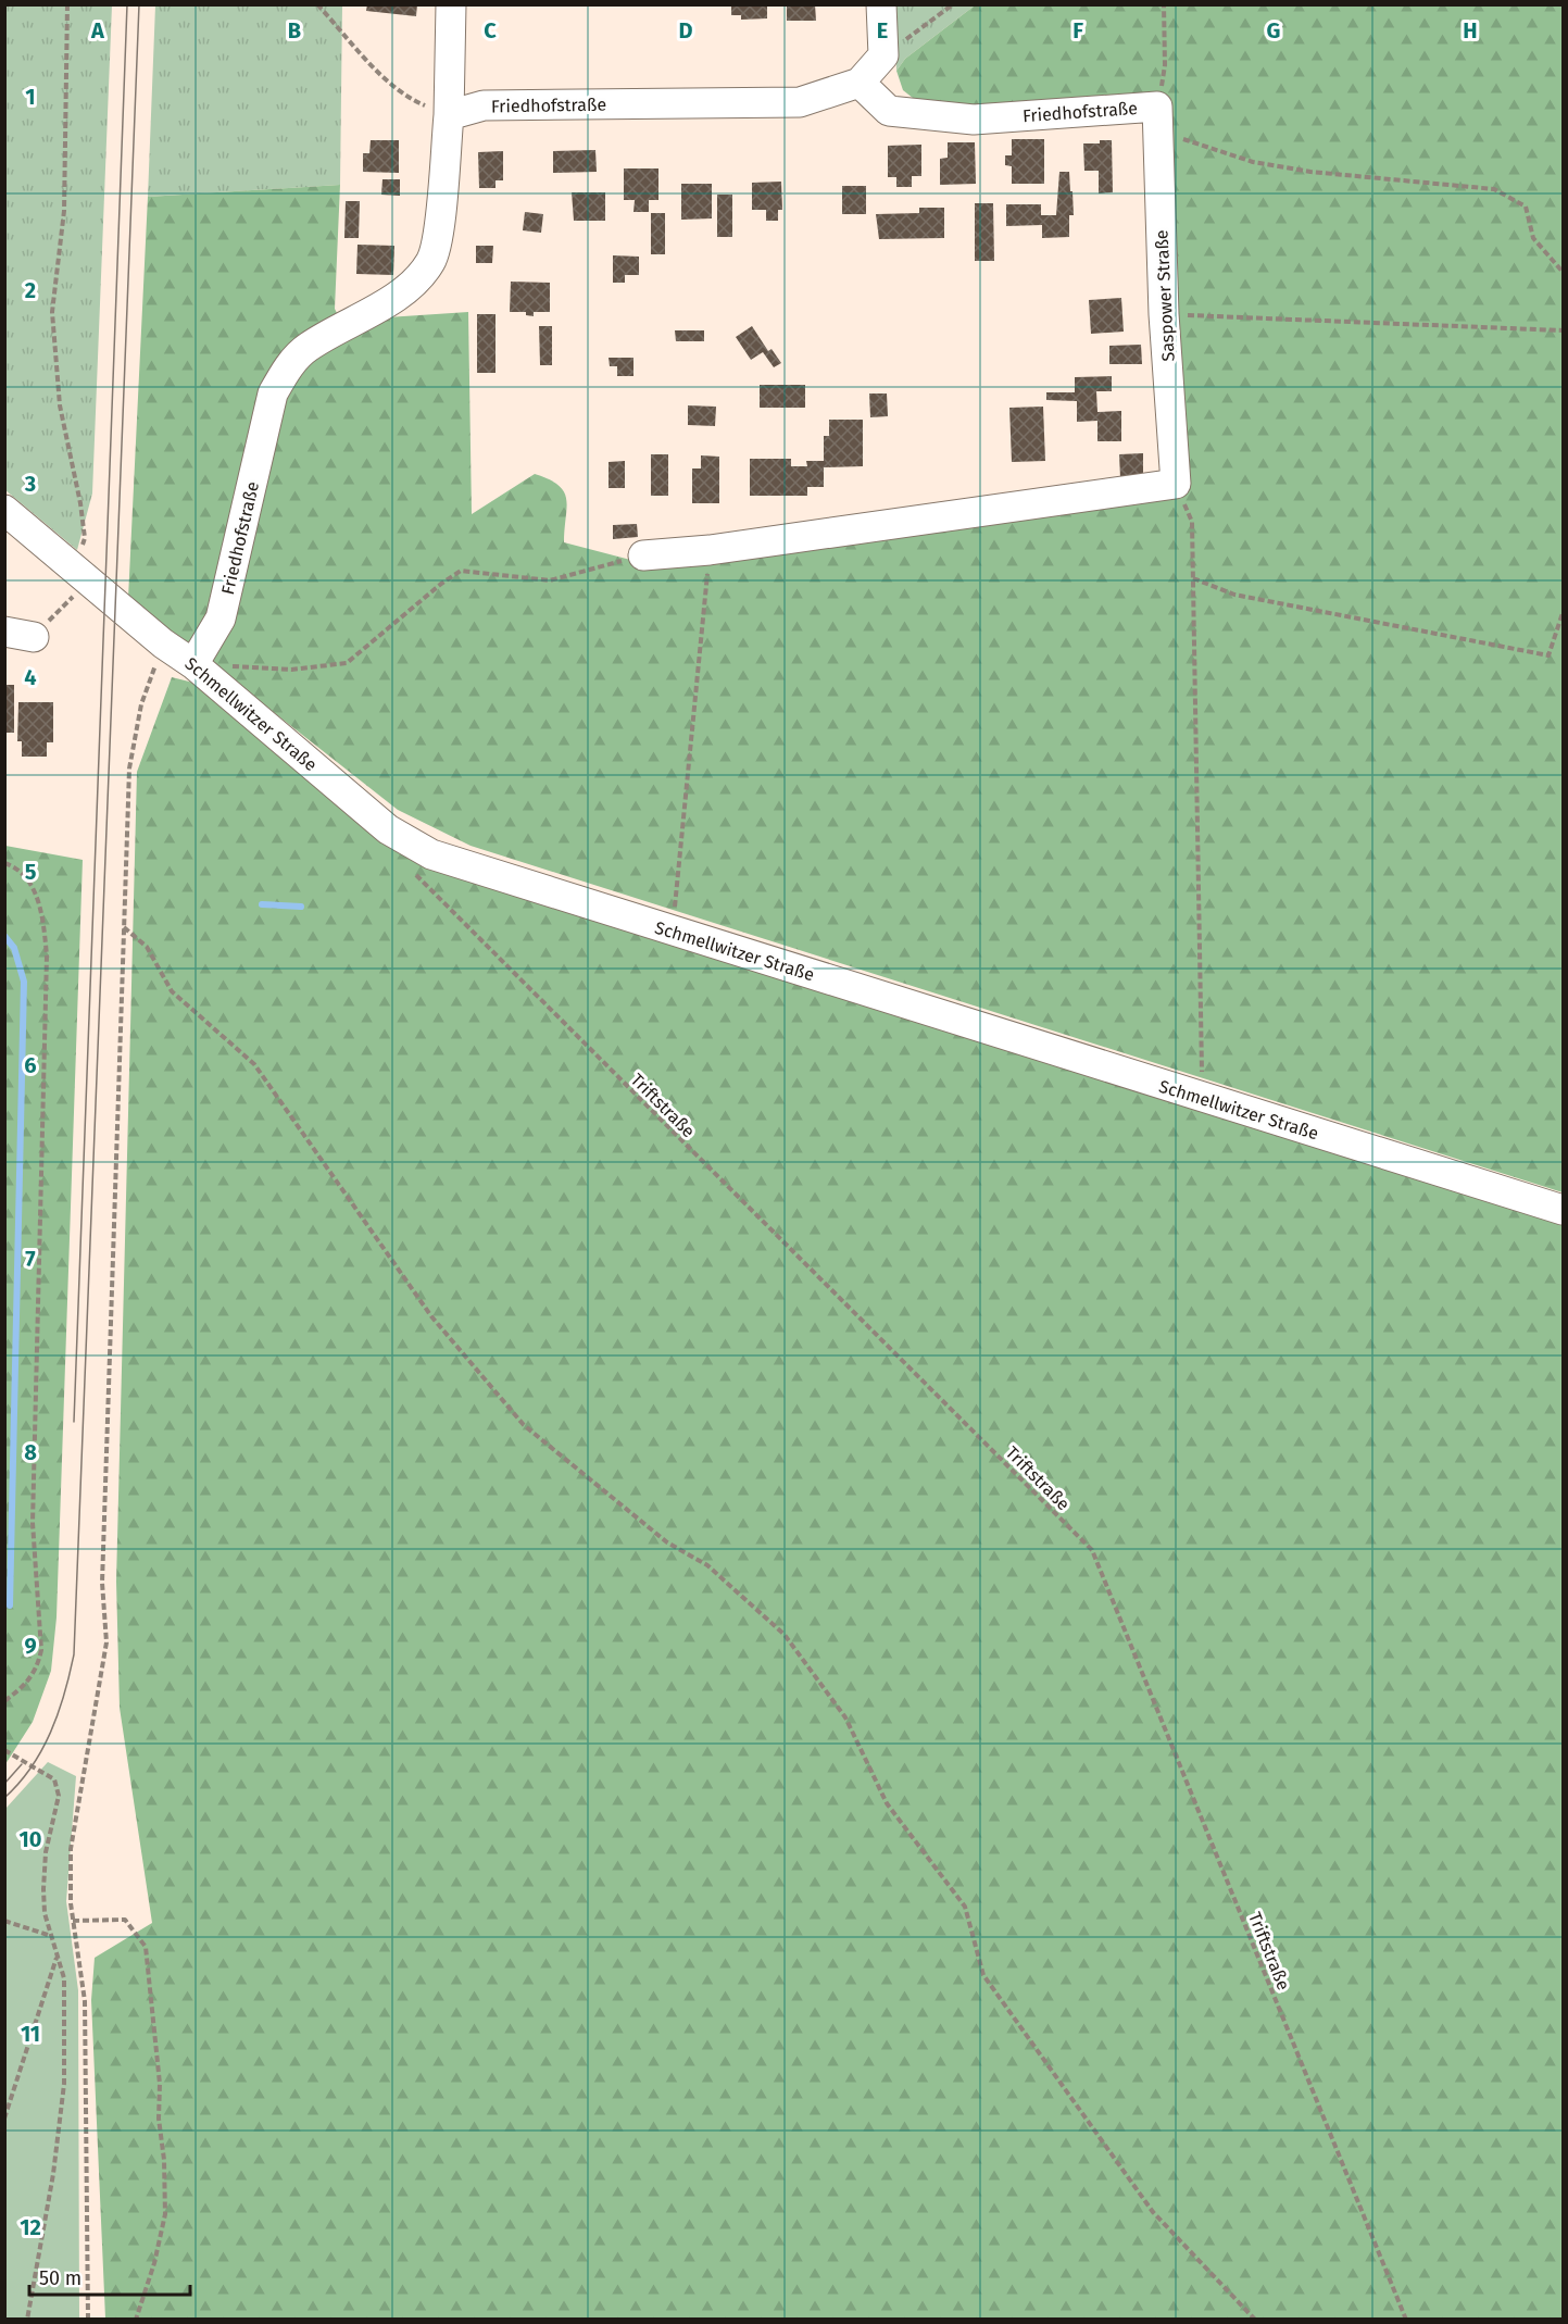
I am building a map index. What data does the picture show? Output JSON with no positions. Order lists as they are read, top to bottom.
{
  "streets": {
    "street": ["Friedhofstraße", "Saspower Straße", "Schmellwitzer Straße"],
    "path": ["Triftstraße"]
  },
  "crossings": [
    ["Friedhofstraße", "Saspower Straße"],
    ["Friedhofstraße", "Schmellwitzer Straße"]
  ],
  "scale_bar": "50 m",
  "grid": {
    "columns": [
      "A",
      "B",
      "C",
      "D",
      "E",
      "F",
      "G",
      "H"
    ],
    "rows": [
      "1",
      "2",
      "3",
      "4",
      "5",
      "6",
      "7",
      "8",
      "9",
      "10",
      "11",
      "12"
    ]
  }
}
